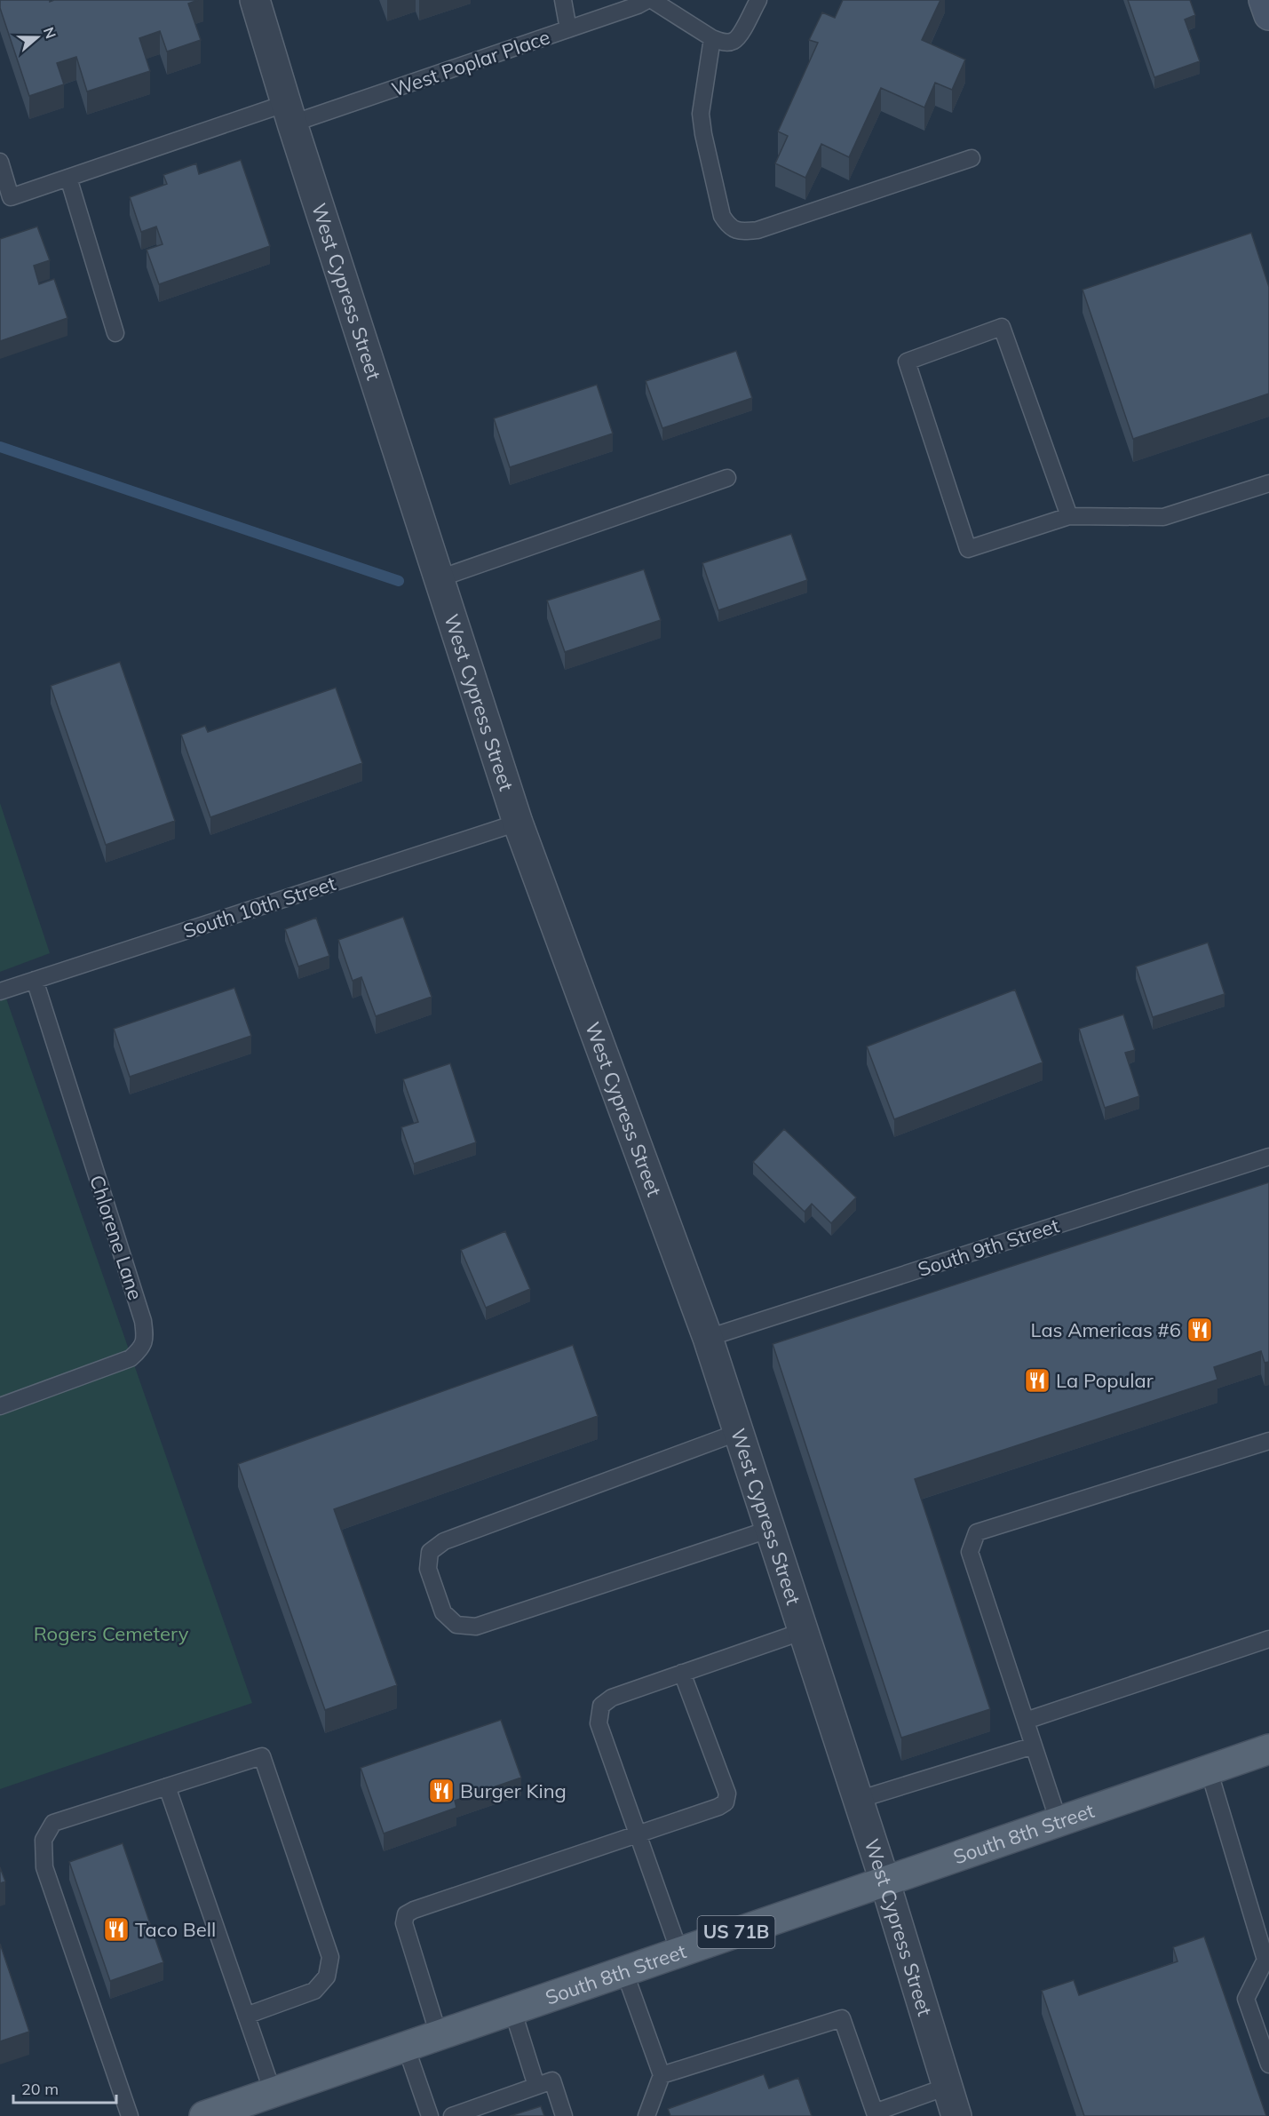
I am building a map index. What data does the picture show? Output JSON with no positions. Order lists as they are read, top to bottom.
{
  "streets": {
    "main road": ["South 8th Street", "US 71B"],
    "street": ["West Cypress Street"],
    "lane": [
      "West Poplar Place",
      "South 10th Street",
      "Chlorene Lane",
      "South 9th Street"
    ]
  },
  "crossings": [
    ["West Poplar Place", "West Cypress Street"],
    ["West Cypress Street", "South 10th Street"],
    ["West Cypress Street", "South 9th Street"],
    ["West Cypress Street", "South 8th Street"],
    ["South 10th Street", "Chlorene Lane"]
  ],
  "parks": ["Rogers Cemetery"],
  "places": {
    "restaurant": [
      "Las Americas #6",
      "La Popular",
      "Burger King",
      "Taco Bell"
    ]
  },
  "scale_bar": "20 m",
  "north": "right"
}
